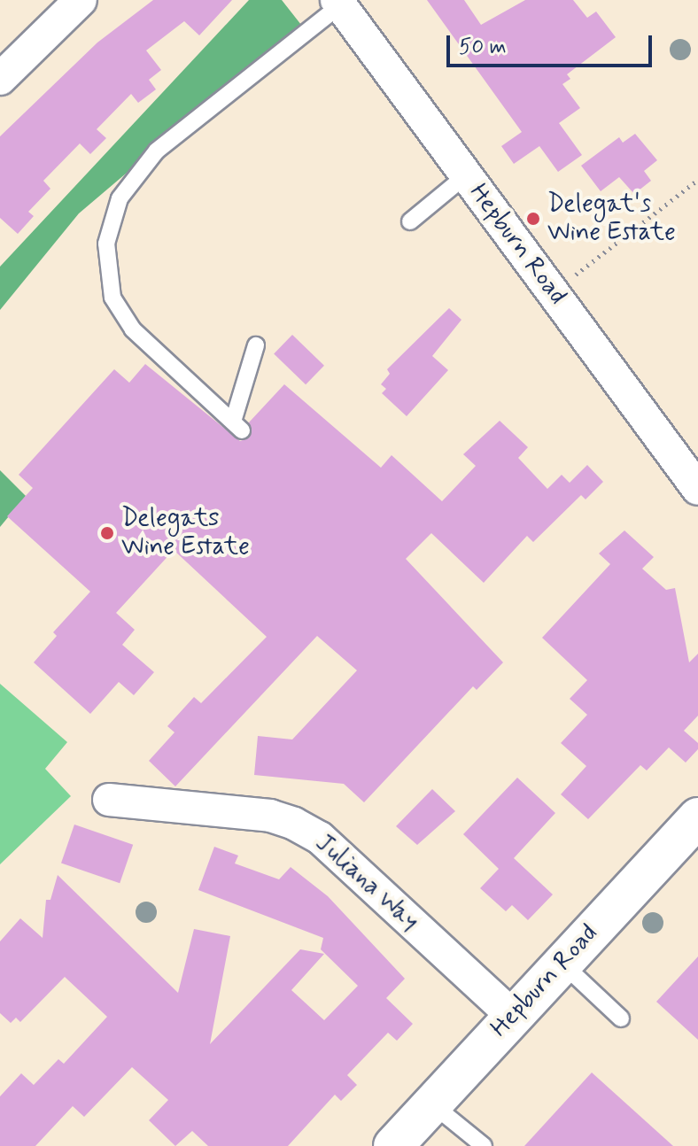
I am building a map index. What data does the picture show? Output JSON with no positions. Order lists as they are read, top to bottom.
{
  "streets": {
    "main road": ["Hepburn Road"],
    "street": ["Juliana Way"]
  },
  "crossings": [
    ["Hepburn Road", "Juliana Way"]
  ],
  "places": ["Delegat's Wine Estate", "Delegats Wine Estate"],
  "scale_bar": "50 m"
}
